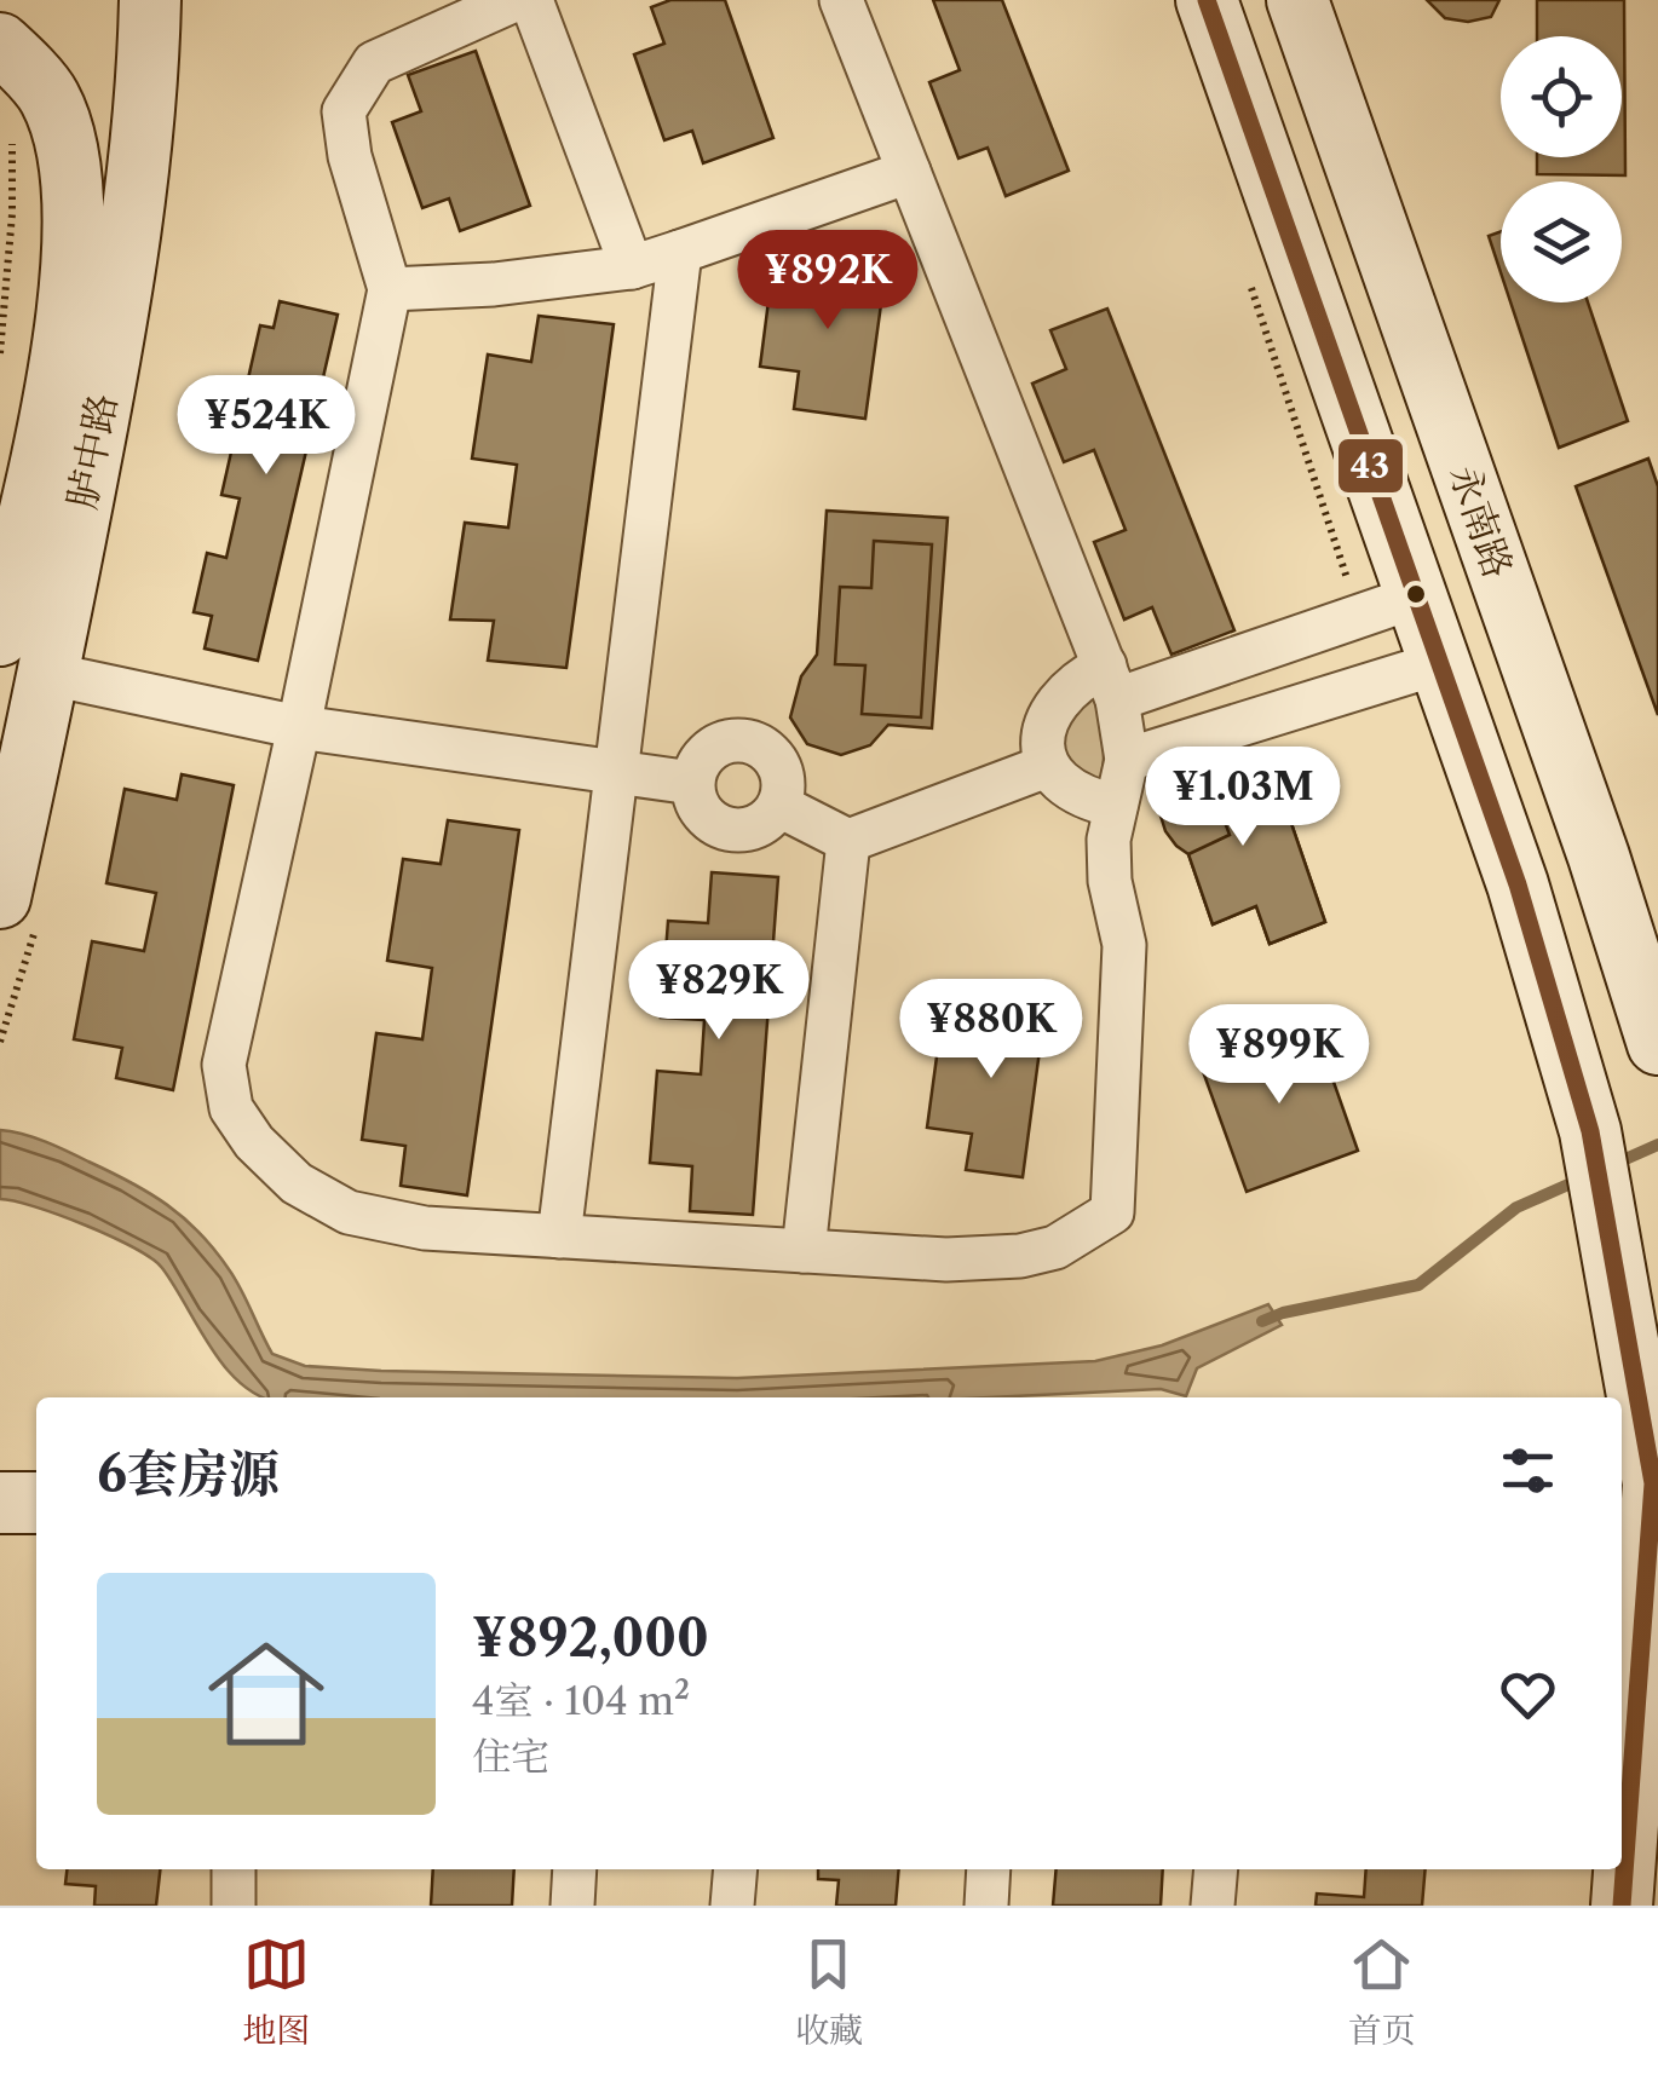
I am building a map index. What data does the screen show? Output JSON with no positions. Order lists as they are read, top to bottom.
{
  "streets": {
    "main road": ["胪中路", "永南路"]
  },
  "lines": ["transit line 43"],
  "page": {
    "price": [
      "¥892K",
      "¥524K",
      "¥1.03M",
      "¥829K",
      "¥880K",
      "¥899K"
    ],
    "heading": "6套房源",
    "list": [
      {
        "name": "¥892,000",
        "note": "4室 · 104 m² · 住宅"
      }
    ],
    "tabs": ["地图", "收藏", "首页"]
  }
}
